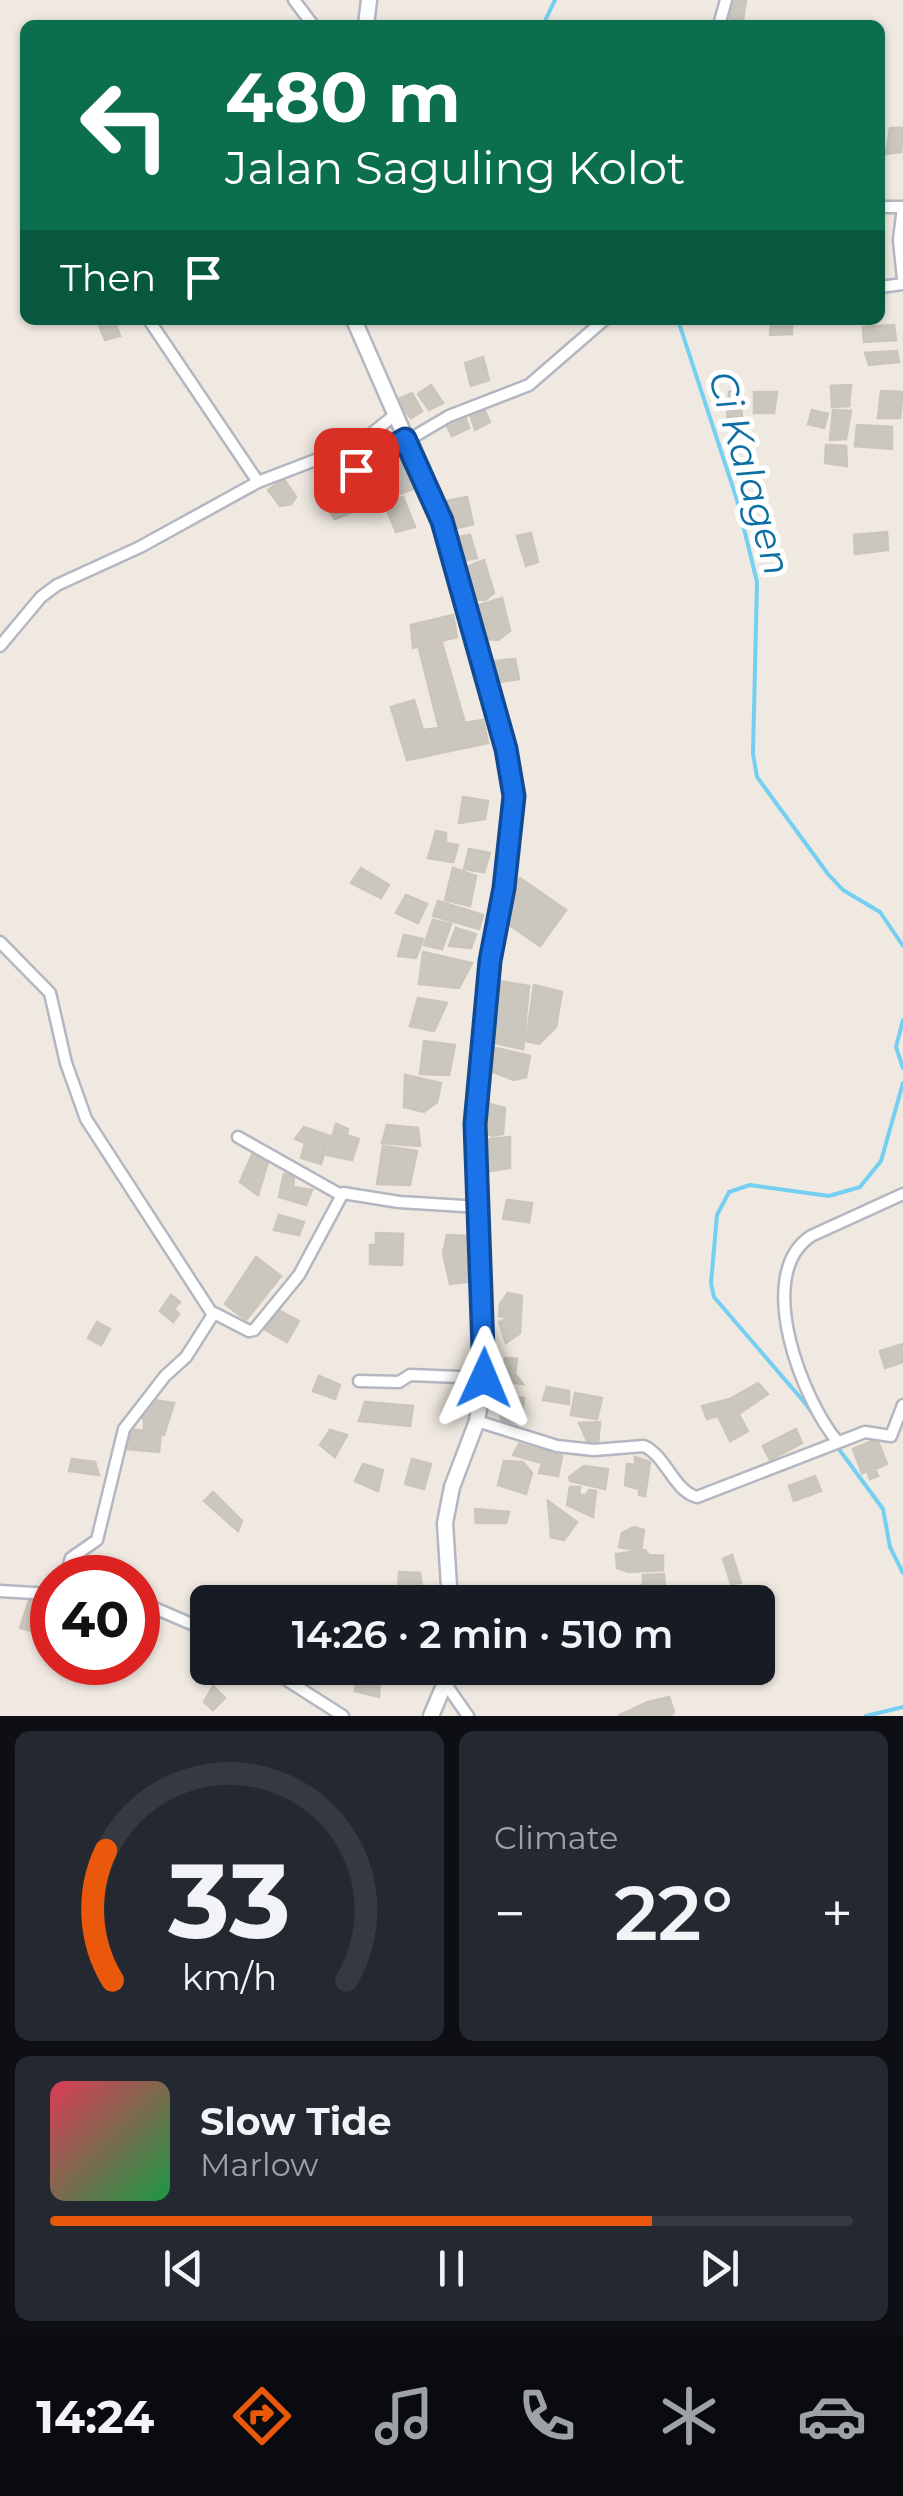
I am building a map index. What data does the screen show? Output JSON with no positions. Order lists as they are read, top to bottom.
{
  "water": ["Ci Kalagen"],
  "page": {
    "turn": ["480 m", "Jalan Saguling Kolot"],
    "then": "Then",
    "limit": "40",
    "trip": "14:26 · 2 min · 510 m",
    "tile": "Climate",
    "heat": ["−", "22°", "+"],
    "song": ["Slow Tide", "Marlow"],
    "tabs": "14:24",
    "gauge": ["33", "km/h"]
  }
}
